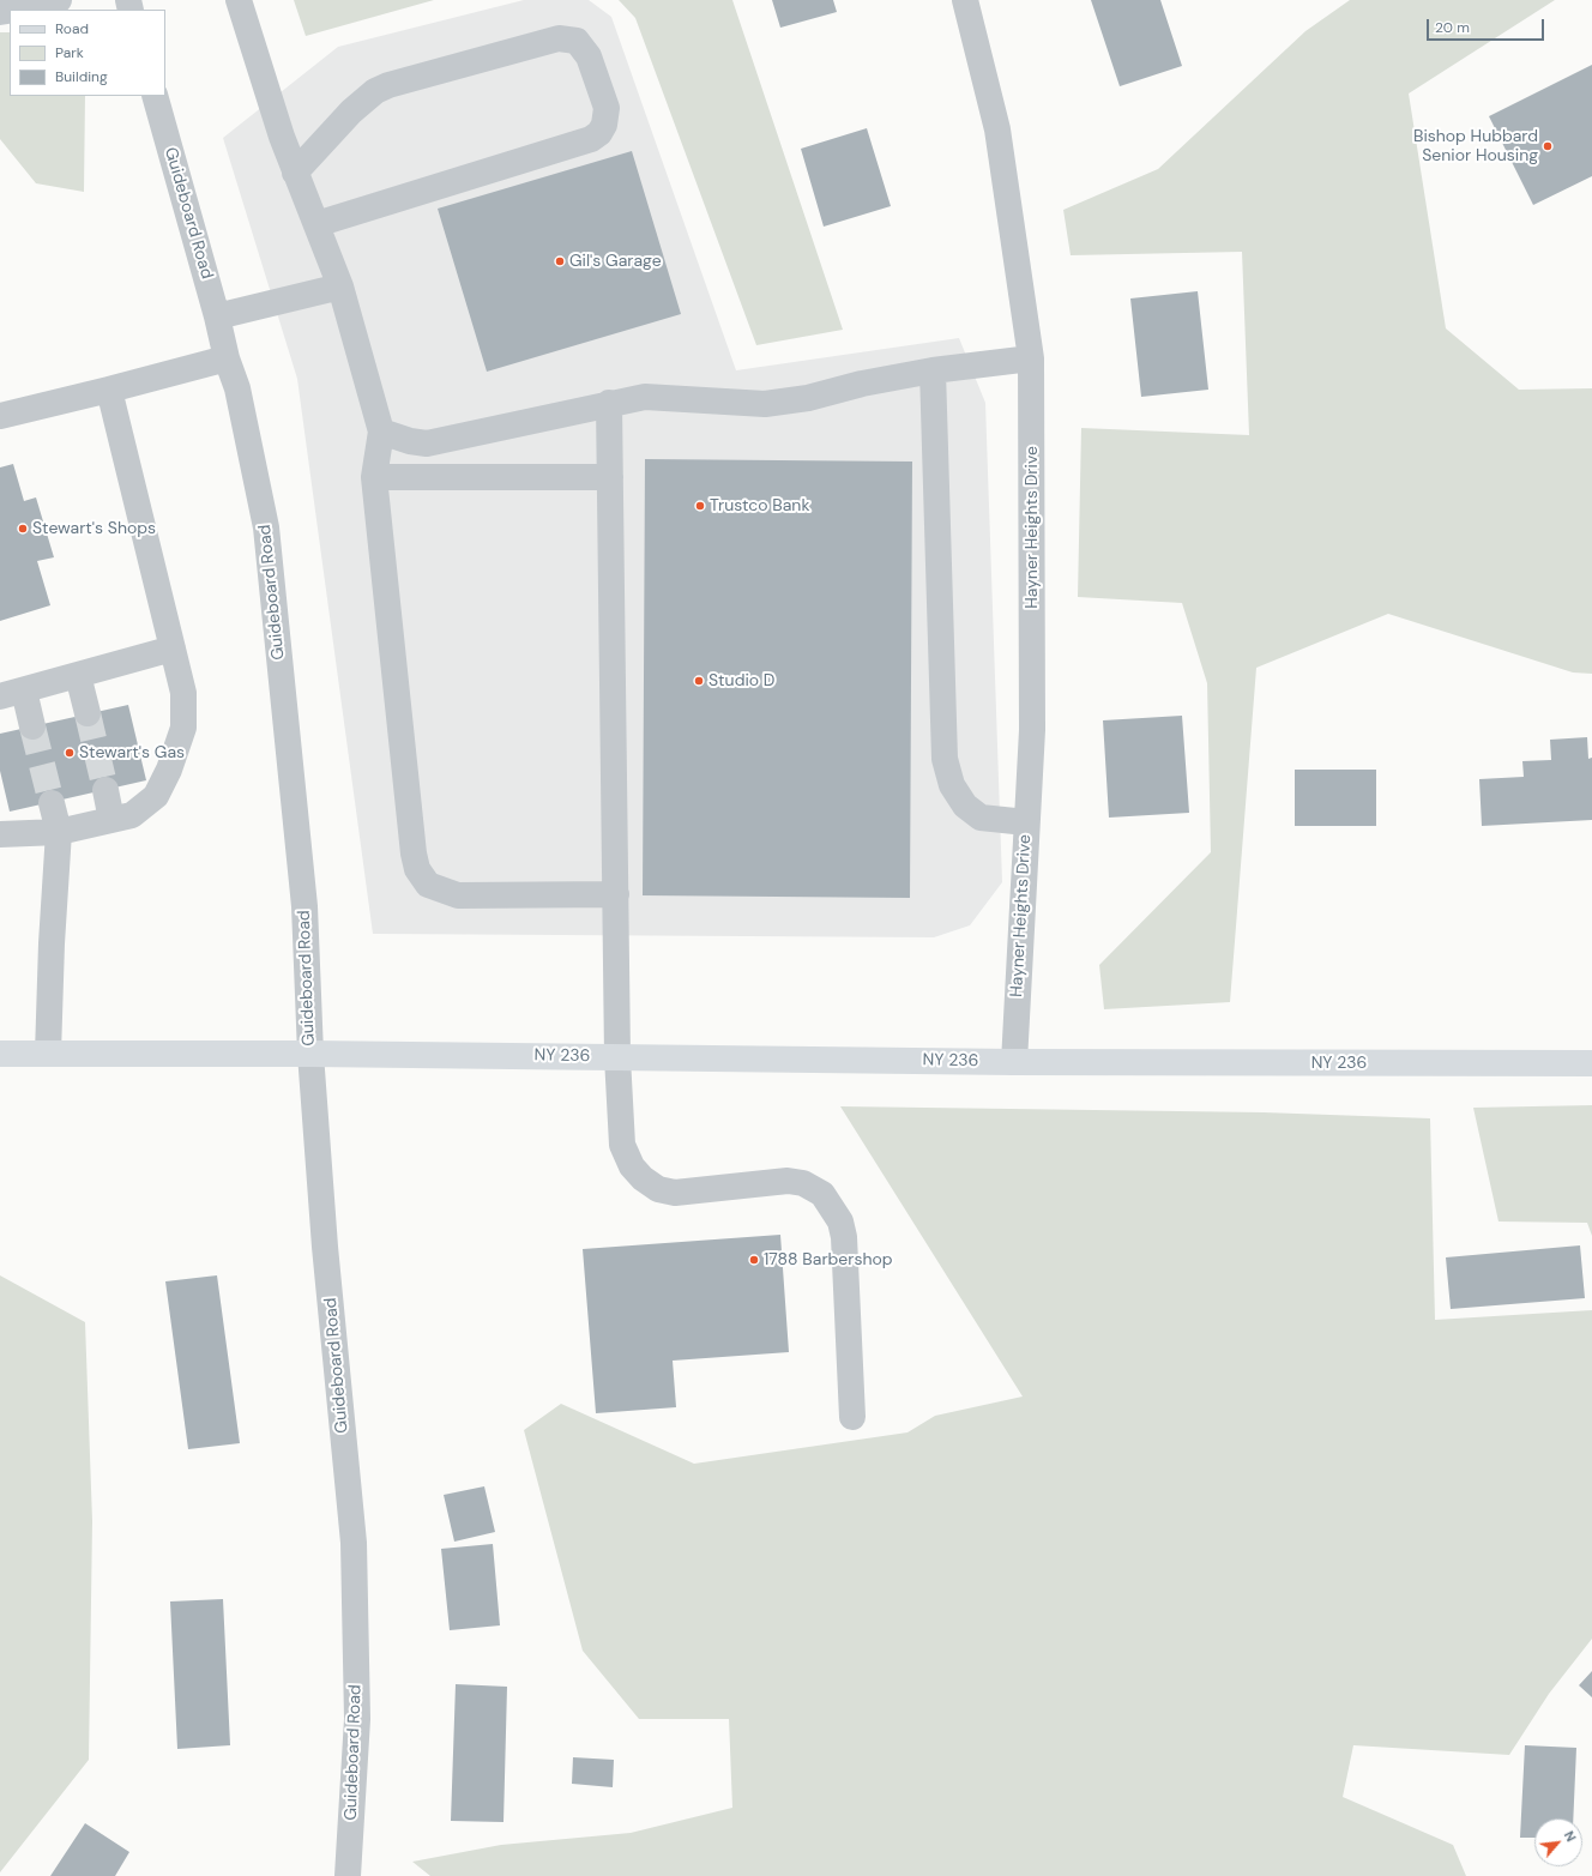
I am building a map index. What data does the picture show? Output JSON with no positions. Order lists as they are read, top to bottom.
{
  "streets": {
    "main road": ["NY 236"],
    "street": ["Guideboard Road", "Hayner Heights Drive"]
  },
  "crossings": [
    ["Guideboard Road", "NY 236"],
    ["Hayner Heights Drive", "NY 236"]
  ],
  "places": [
    "Bishop Hubbard Senior Housing",
    "Gil's Garage",
    "Trustco Bank",
    "Stewart's Shops",
    "Studio D",
    "Stewart's Gas",
    "1788 Barbershop"
  ],
  "legend": ["Road", "Park", "Building"],
  "scale_bar": "20 m",
  "north": "top right"
}
